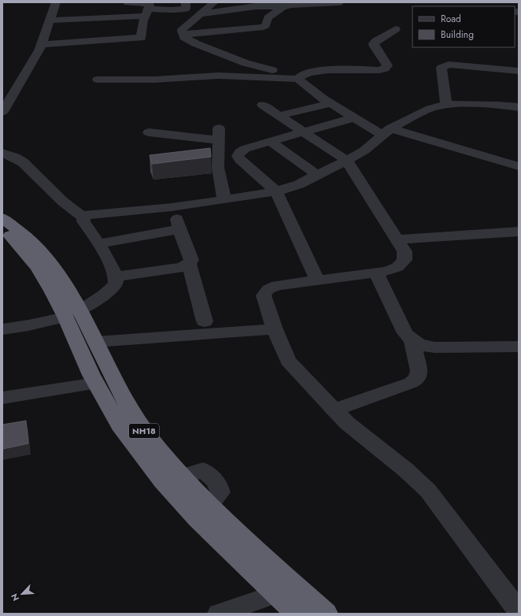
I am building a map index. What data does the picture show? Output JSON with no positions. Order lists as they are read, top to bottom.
{
  "streets": {
    "highway": ["NH18"]
  },
  "legend": ["Road", "Building"],
  "north": "bottom left"
}
